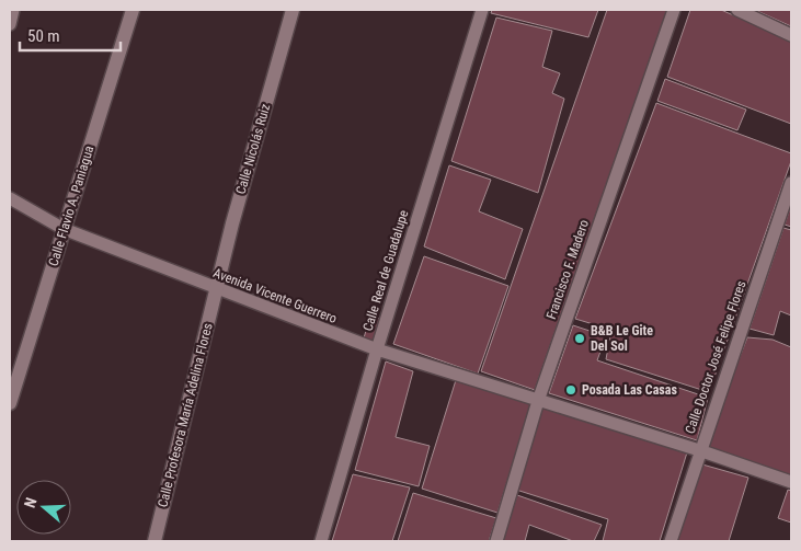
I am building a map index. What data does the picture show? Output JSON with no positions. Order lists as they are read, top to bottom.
{
  "streets": {
    "street": [
      "Calle Nicolás Ruiz",
      "Calle Flavio A. Paniagua",
      "Francisco F. Madero",
      "Calle Real de Guadalupe",
      "Avenida Vicente Guerrero",
      "Calle Doctor José Felipe Flores",
      "Calle Profesora María Adelina Flores"
    ]
  },
  "crossings": [
    ["Calle Nicolás Ruiz", "Avenida Vicente Guerrero"],
    ["Calle Nicolás Ruiz", "Calle Profesora María Adelina Flores"],
    ["Calle Flavio A. Paniagua", "Avenida Vicente Guerrero"],
    ["Francisco F. Madero", "Avenida Vicente Guerrero"],
    ["Calle Real de Guadalupe", "Avenida Vicente Guerrero"],
    ["Avenida Vicente Guerrero", "Calle Doctor José Felipe Flores"],
    ["Avenida Vicente Guerrero", "Calle Profesora María Adelina Flores"]
  ],
  "places": ["B&B Le Gite Del Sol", "Posada Las Casas"],
  "scale_bar": "50 m",
  "north": "left"
}
